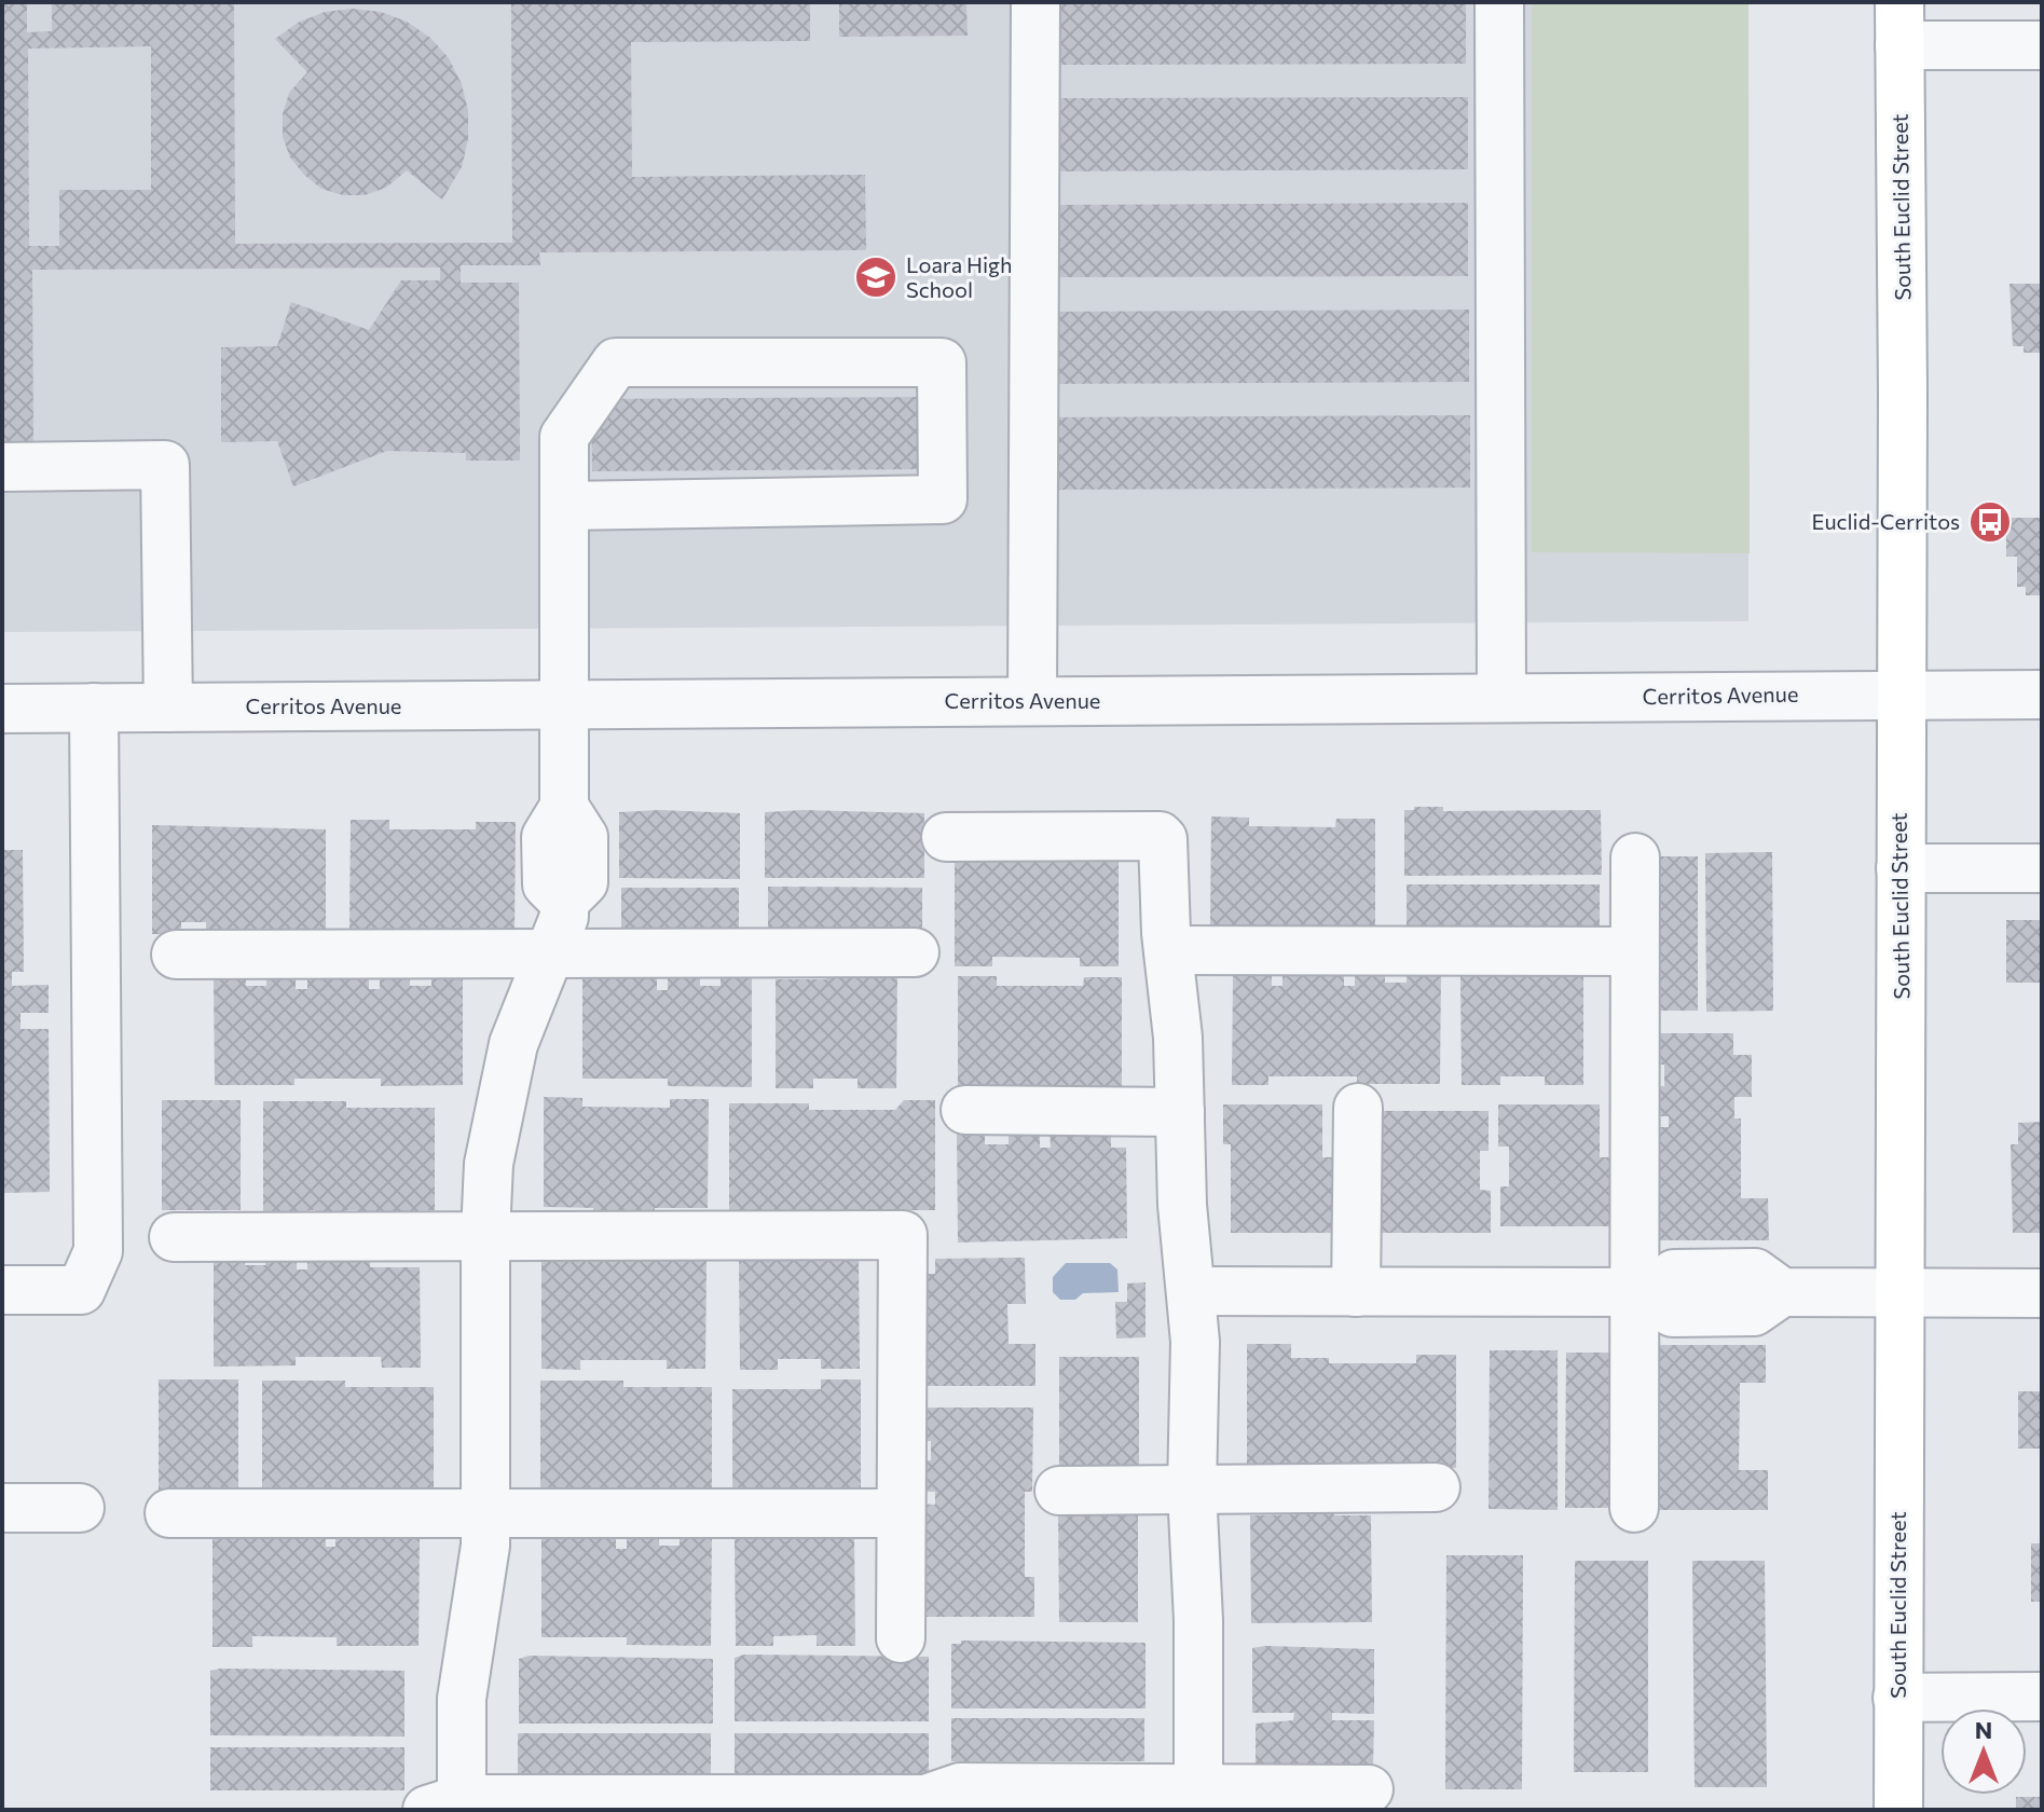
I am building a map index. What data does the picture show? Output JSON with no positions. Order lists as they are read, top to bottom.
{
  "streets": {
    "main road": ["South Euclid Street"],
    "street": ["Cerritos Avenue"]
  },
  "crossings": [
    ["South Euclid Street", "Cerritos Avenue"]
  ],
  "places": {
    "school or university": ["Loara High School"],
    "bus stop": ["Euclid-Cerritos"]
  },
  "north": "top"
}
